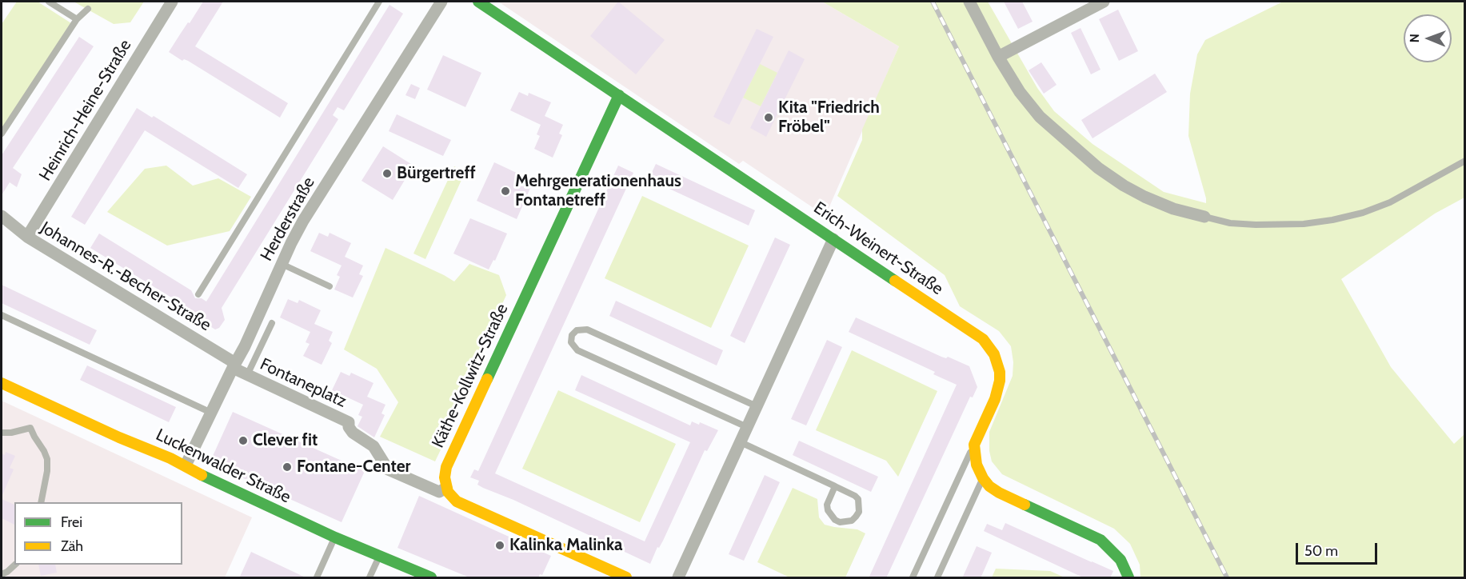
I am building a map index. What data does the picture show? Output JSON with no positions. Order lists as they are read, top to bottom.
{
  "streets": {
    "street": [
      "Heinrich-Heine-Straße",
      "Herderstraße",
      "Erich-Weinert-Straße",
      "Johannes-R.-Becher-Straße",
      "Käthe-Kollwitz-Straße",
      "Fontaneplatz",
      "Luckenwalder Straße"
    ]
  },
  "crossings": [
    ["Heinrich-Heine-Straße", "Johannes-R.-Becher-Straße"],
    ["Herderstraße", "Johannes-R.-Becher-Straße"],
    ["Herderstraße", "Fontaneplatz"],
    ["Herderstraße", "Luckenwalder Straße"],
    ["Erich-Weinert-Straße", "Käthe-Kollwitz-Straße"],
    ["Johannes-R.-Becher-Straße", "Fontaneplatz"],
    ["Käthe-Kollwitz-Straße", "Fontaneplatz"]
  ],
  "places": [
    "Kita \"Friedrich Fröbel\"",
    "Bürgertreff",
    "Mehrgenerationenhaus Fontanetreff",
    "Clever fit",
    "Fontane-Center",
    "Kalinka Malinka"
  ],
  "legend": ["Frei", "Zäh"],
  "scale_bar": "50 m",
  "north": "left"
}
